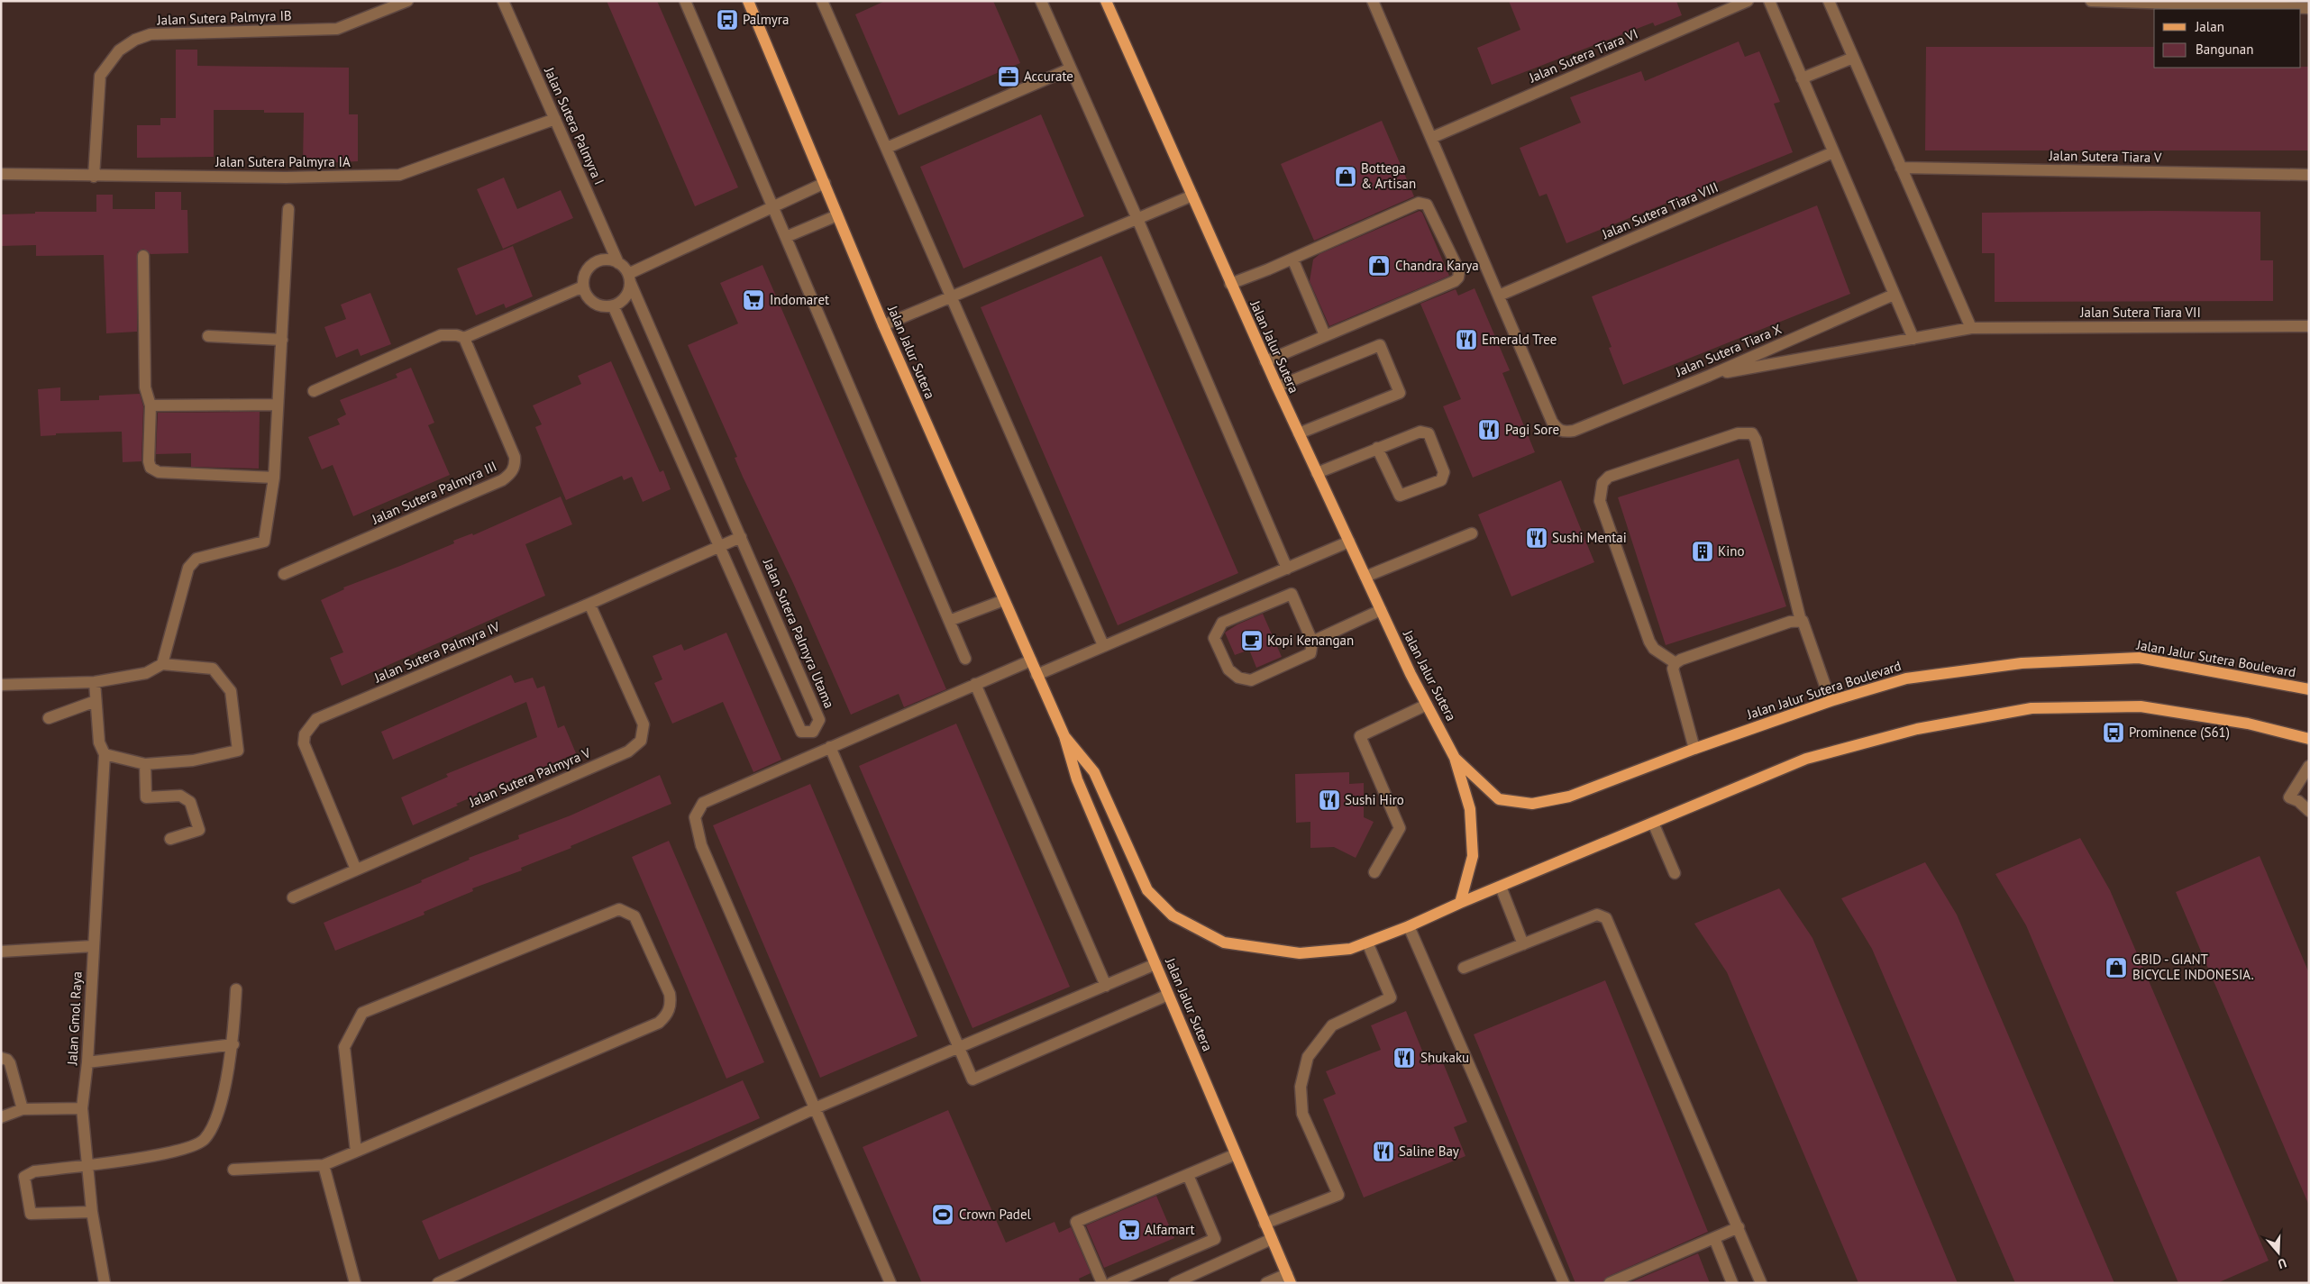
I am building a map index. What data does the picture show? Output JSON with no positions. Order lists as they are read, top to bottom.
{
  "streets": {
    "main road": ["Jalan Jalur Sutera", "Jalan Jalur Sutera Boulevard"],
    "street": [
      "Jalan Sutera Palmyra IB",
      "Jalan Sutera Tiara VI",
      "Jalan Sutera Palmyra I",
      "Jalan Sutera Tiara V",
      "Jalan Sutera Palmyra IA",
      "Jalan Sutera Tiara VIII",
      "Jalan Sutera Tiara VII",
      "Jalan Sutera Tiara X",
      "Jalan Sutera Palmyra III",
      "Jalan Sutera Palmyra Utama",
      "Jalan Sutera Palmyra IV",
      "Jalan Sutera Palmyra V",
      "Jalan Gmol Raya"
    ]
  },
  "crossings": [
    ["Jalan Sutera Palmyra IB", "Jalan Sutera Palmyra IA"],
    ["Jalan Sutera Palmyra I", "Jalan Sutera Palmyra IA"],
    ["Jalan Sutera Palmyra I", "Jalan Sutera Palmyra Utama"],
    ["Jalan Sutera Tiara VIII", "Jalan Sutera Tiara X"],
    ["Jalan Sutera Tiara VII", "Jalan Sutera Tiara X"],
    ["Jalan Jalur Sutera", "Jalan Jalur Sutera Boulevard"],
    ["Jalan Sutera Palmyra Utama", "Jalan Sutera Palmyra IV"],
    ["Jalan Sutera Palmyra IV", "Jalan Sutera Palmyra V"]
  ],
  "places": {
    "bus stop": ["Palmyra", "Prominence (S61)"],
    "office": ["Accurate"],
    "shop": ["Bottega & Artisan", "Chandra Karya", "GBID - GIANT BICYCLE INDONESIA."],
    "supermarket": ["Indomaret", "Alfamart"],
    "restaurant": [
      "Emerald Tree",
      "Pagi Sore",
      "Sushi Mentai",
      "Sushi Hiro",
      "Shukaku",
      "Saline Bay"
    ],
    "building": ["Kino"],
    "cafe": ["Kopi Kenangan"],
    "sports": ["Crown Padel"]
  },
  "legend": ["Jalan", "Bangunan"],
  "north": "bottom"
}
